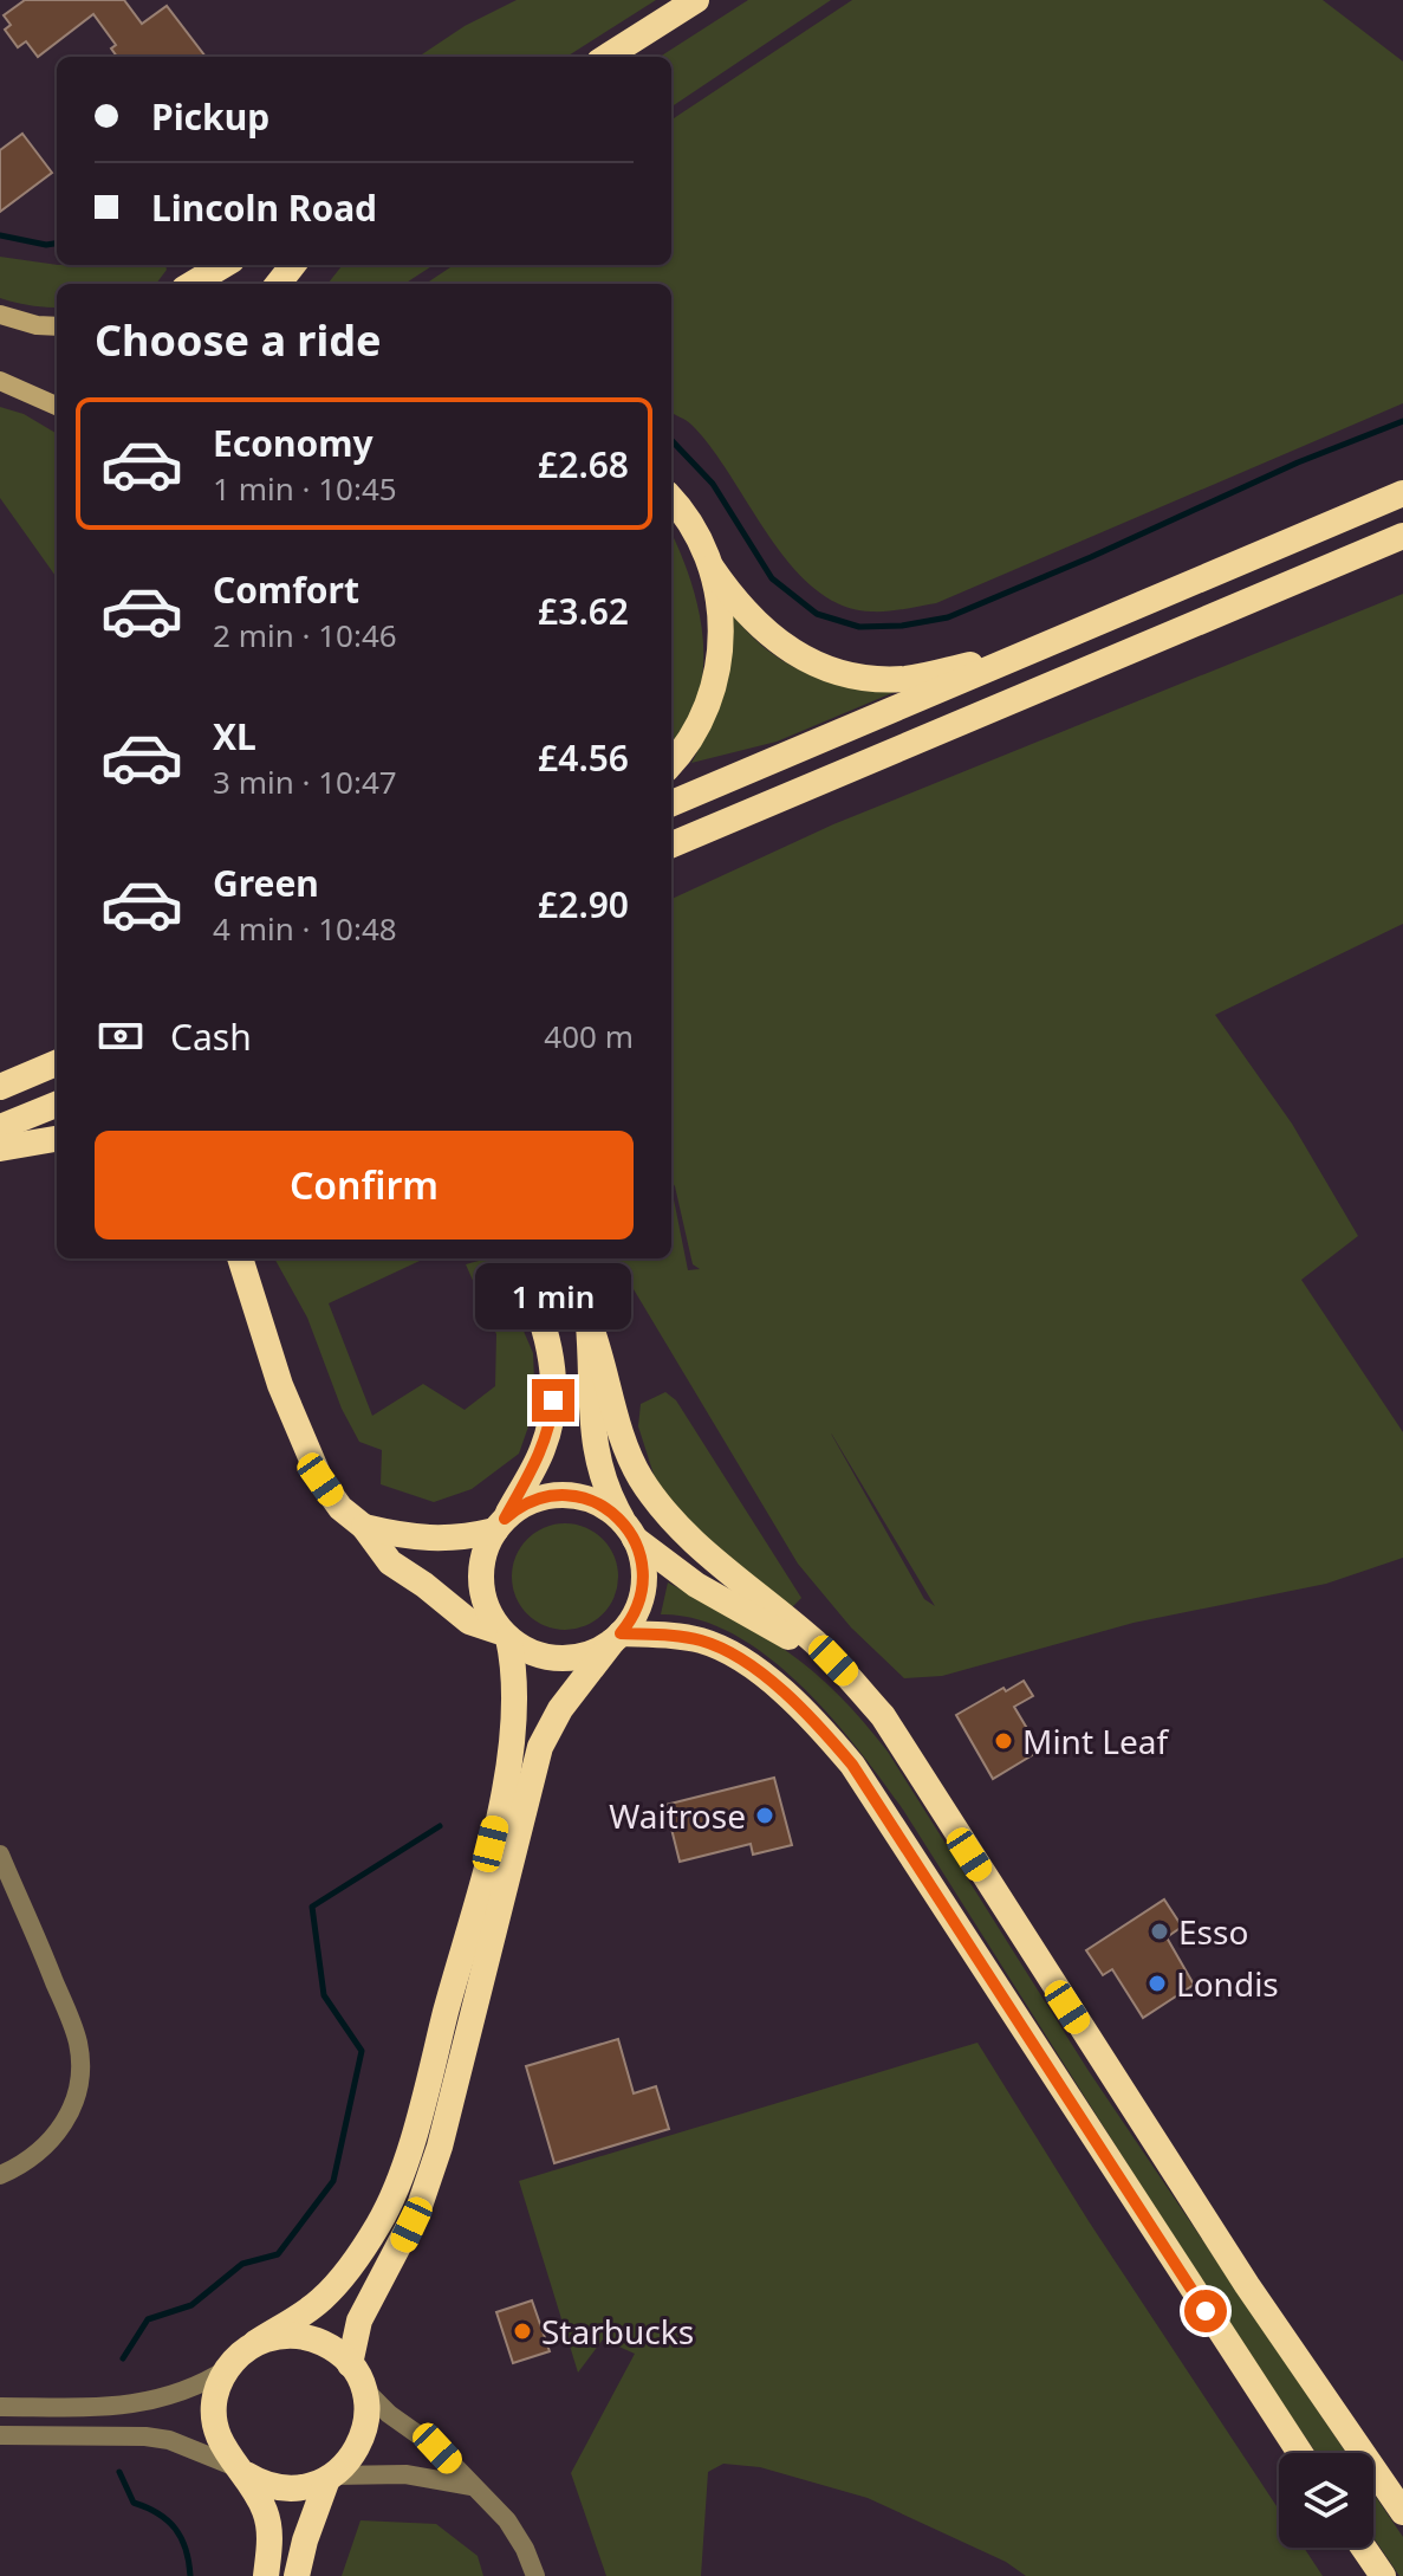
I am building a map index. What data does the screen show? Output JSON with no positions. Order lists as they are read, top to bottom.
{
  "places": [
    "Mint Leaf",
    "Waitrose",
    "Esso",
    "Londis",
    "Starbucks"
  ],
  "page": {
    "banner": ["Pickup", "Lincoln Road"],
    "heading": "Choose a ride",
    "list": [
      {
        "name": "Economy",
        "note": "1 min · 10:45",
        "value": "£2.68"
      },
      {
        "name": "Comfort",
        "note": "2 min · 10:46",
        "value": "£3.62"
      },
      {
        "name": "XL",
        "note": "3 min · 10:47",
        "value": "£4.56"
      },
      {
        "name": "Green",
        "note": "4 min · 10:48",
        "value": "£2.90"
      }
    ],
    "pay": ["Cash", "400 m"],
    "buttons": "Confirm",
    "bubble": "1 min"
  }
}
